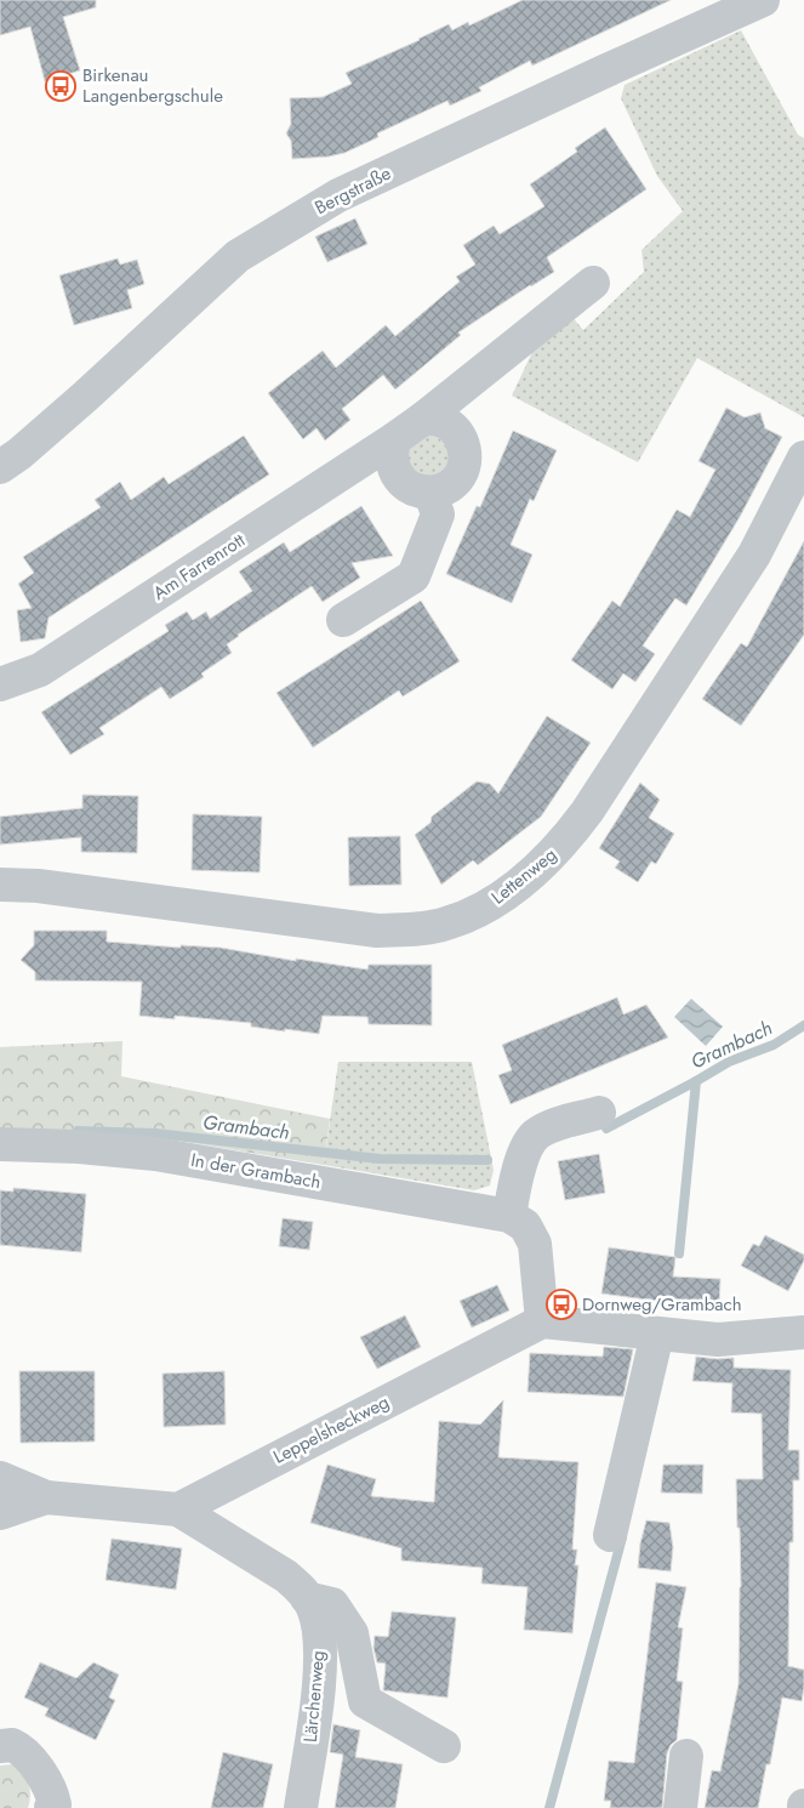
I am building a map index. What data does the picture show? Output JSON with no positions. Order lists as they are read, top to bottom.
{
  "streets": {
    "street": [
      "Bergstraße",
      "Am Farrenrott",
      "Lettenweg",
      "In der Grambach",
      "Leppelsheckweg",
      "Lärchenweg"
    ]
  },
  "crossings": [
    ["Leppelsheckweg", "Lärchenweg"]
  ],
  "water": ["Grambach"],
  "places": {
    "bus stop": ["Birkenau Langenbergschule", "Dornweg/Grambach"]
  }
}
